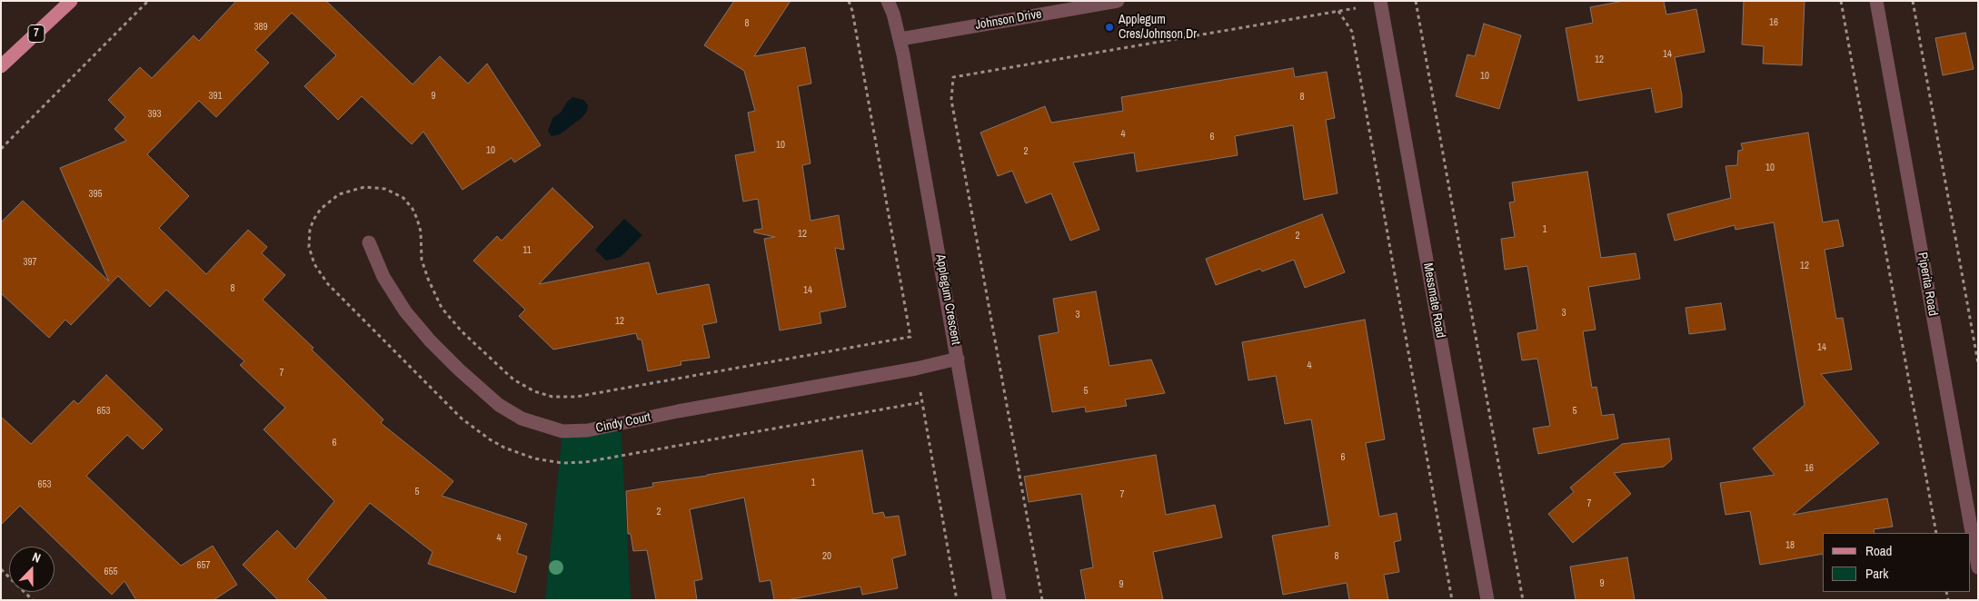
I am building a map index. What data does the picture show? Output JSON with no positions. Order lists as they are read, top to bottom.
{
  "streets": {
    "main road": ["7"],
    "street": [
      "Johnson Drive",
      "Piperita Road",
      "Applegum Crescent",
      "Messmate Road",
      "Cindy Court"
    ]
  },
  "crossings": [
    ["Johnson Drive", "Applegum Crescent"],
    ["Applegum Crescent", "Cindy Court"]
  ],
  "places": ["Applegum Cres/Johnson Dr"],
  "house_numbers": [
    "16",
    "8",
    "389",
    "14",
    "12",
    "10",
    "391",
    "9",
    "8",
    "393",
    "4",
    "6",
    "10",
    "10",
    "2",
    "10",
    "395",
    "1",
    "12",
    "2",
    "11",
    "397",
    "12",
    "8",
    "14",
    "3",
    "3",
    "12",
    "14",
    "4",
    "7",
    "5",
    "653",
    "5",
    "6",
    "6",
    "16",
    "1",
    "653",
    "5",
    "7",
    "7",
    "2",
    "4",
    "18",
    "20",
    "8",
    "657",
    "655",
    "9",
    "9"
  ],
  "legend": ["Road", "Park"],
  "north": "top"
}
